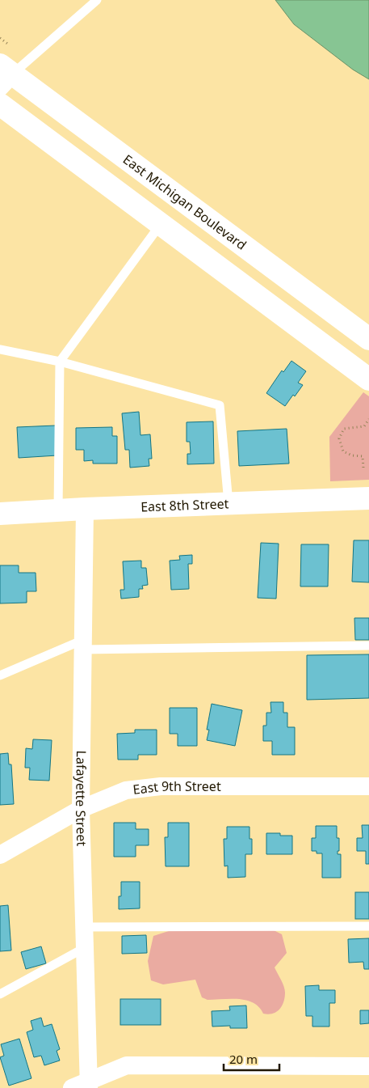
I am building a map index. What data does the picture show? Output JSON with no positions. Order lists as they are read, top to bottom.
{
  "streets": {
    "main road": ["East Michigan Boulevard", "East 8th Street"],
    "street": ["East 9th Street", "Lafayette Street"]
  },
  "crossings": [
    ["East 8th Street", "Lafayette Street"],
    ["East 9th Street", "Lafayette Street"]
  ],
  "scale_bar": "20 m"
}
